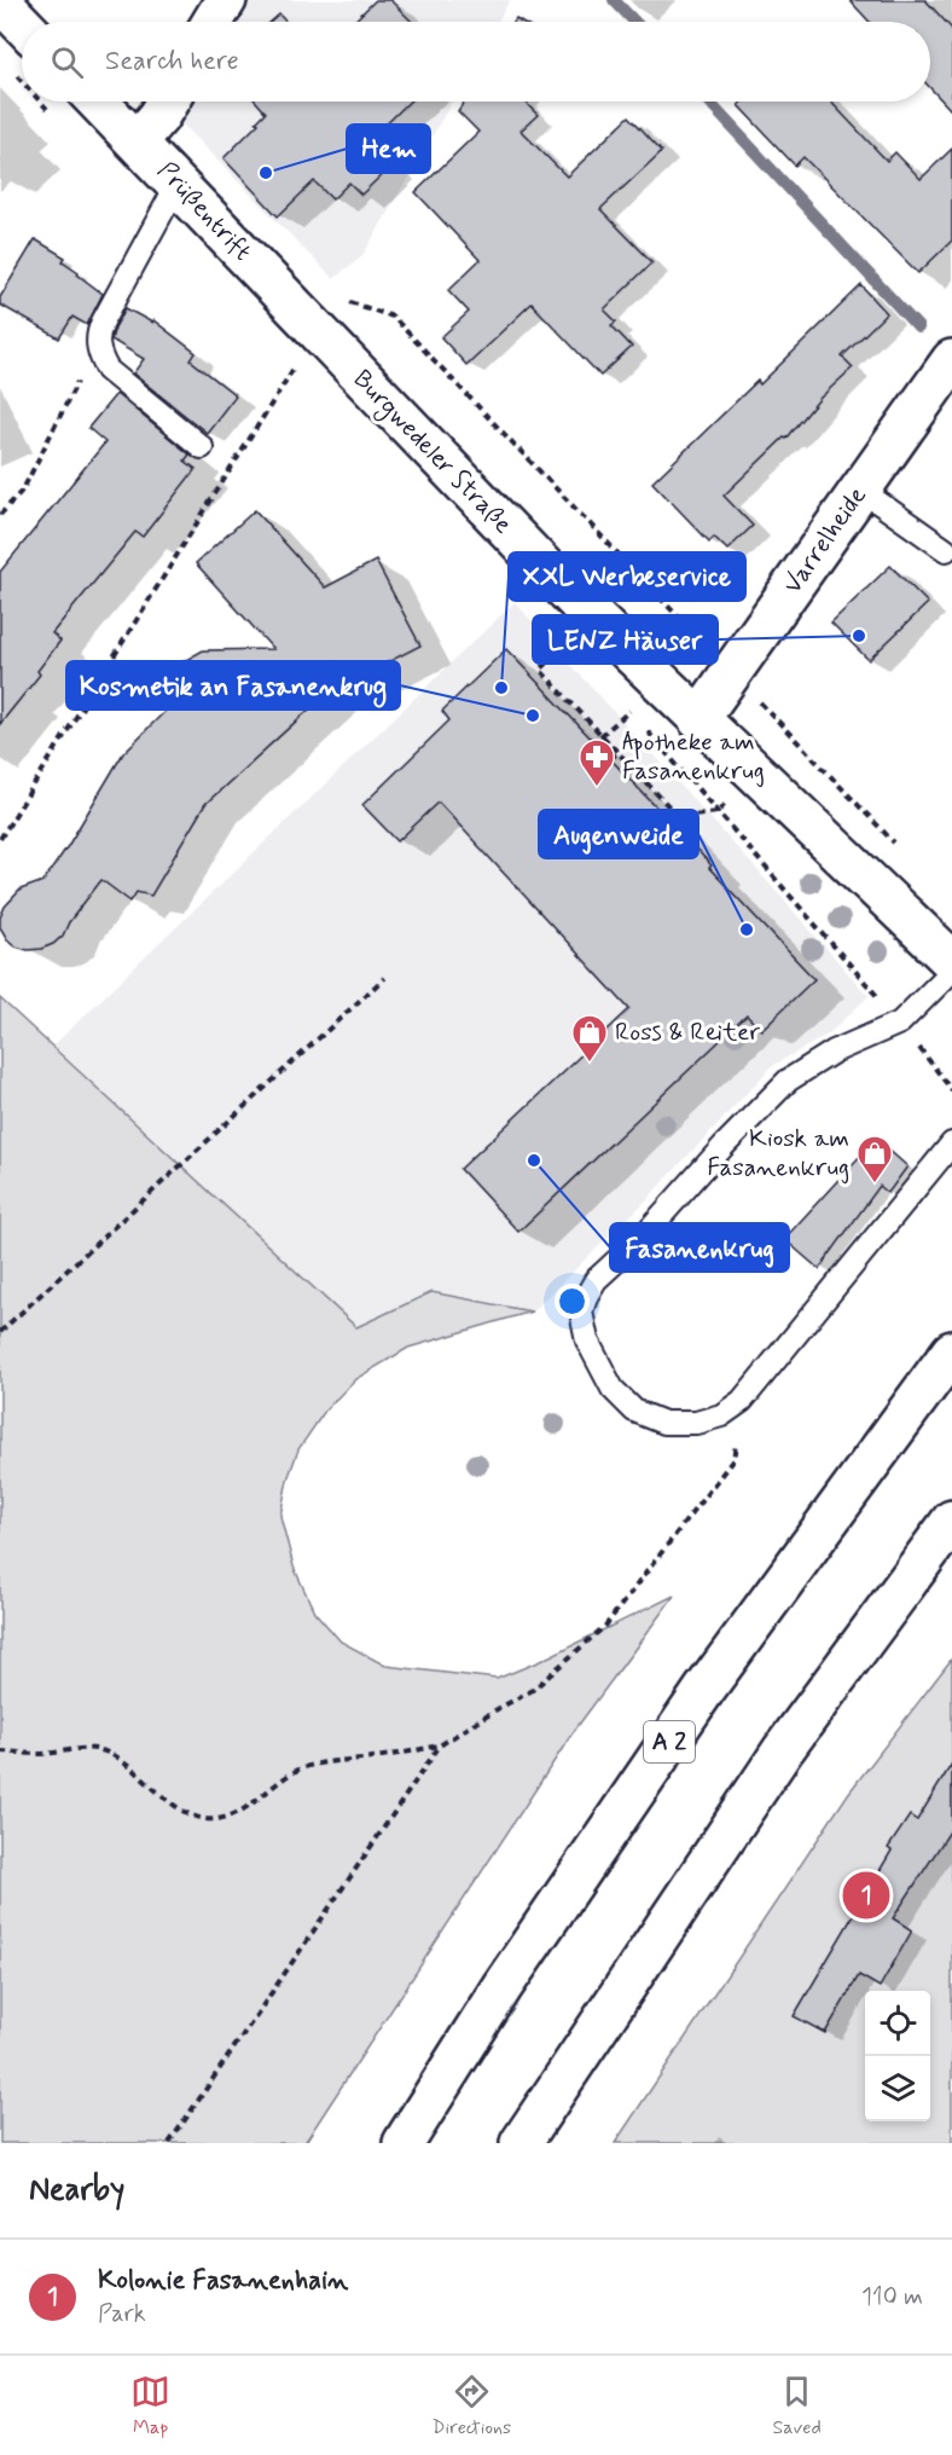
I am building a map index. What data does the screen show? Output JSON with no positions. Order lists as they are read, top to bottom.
{
  "streets": {
    "main road": [
      "Prüßentrift",
      "Burgwedeler Straße",
      "Varrelheide",
      "A 2"
    ]
  },
  "crossings": [
    ["Prüßentrift", "Burgwedeler Straße"],
    ["Burgwedeler Straße", "Varrelheide"]
  ],
  "places": {
    "other": [
      "Hem",
      "LENZ Häuser",
      "XXL Werbeservice",
      "Kosmetik an Fasanenkrug",
      "Augenweide",
      "Fasanenkrug"
    ],
    "pharmacy": ["Apotheke am Fasanenkrug"],
    "shop": ["Ross & Reiter", "Kiosk am Fasanenkrug"]
  },
  "page": {
    "search": "Search here",
    "pins": "1",
    "heading": "Nearby",
    "list": [
      {
        "mark": "1",
        "name": "Kolonie Fasanenhain",
        "note": "Park",
        "value": "110 m"
      }
    ],
    "nav": ["Map", "Directions", "Saved"]
  }
}
